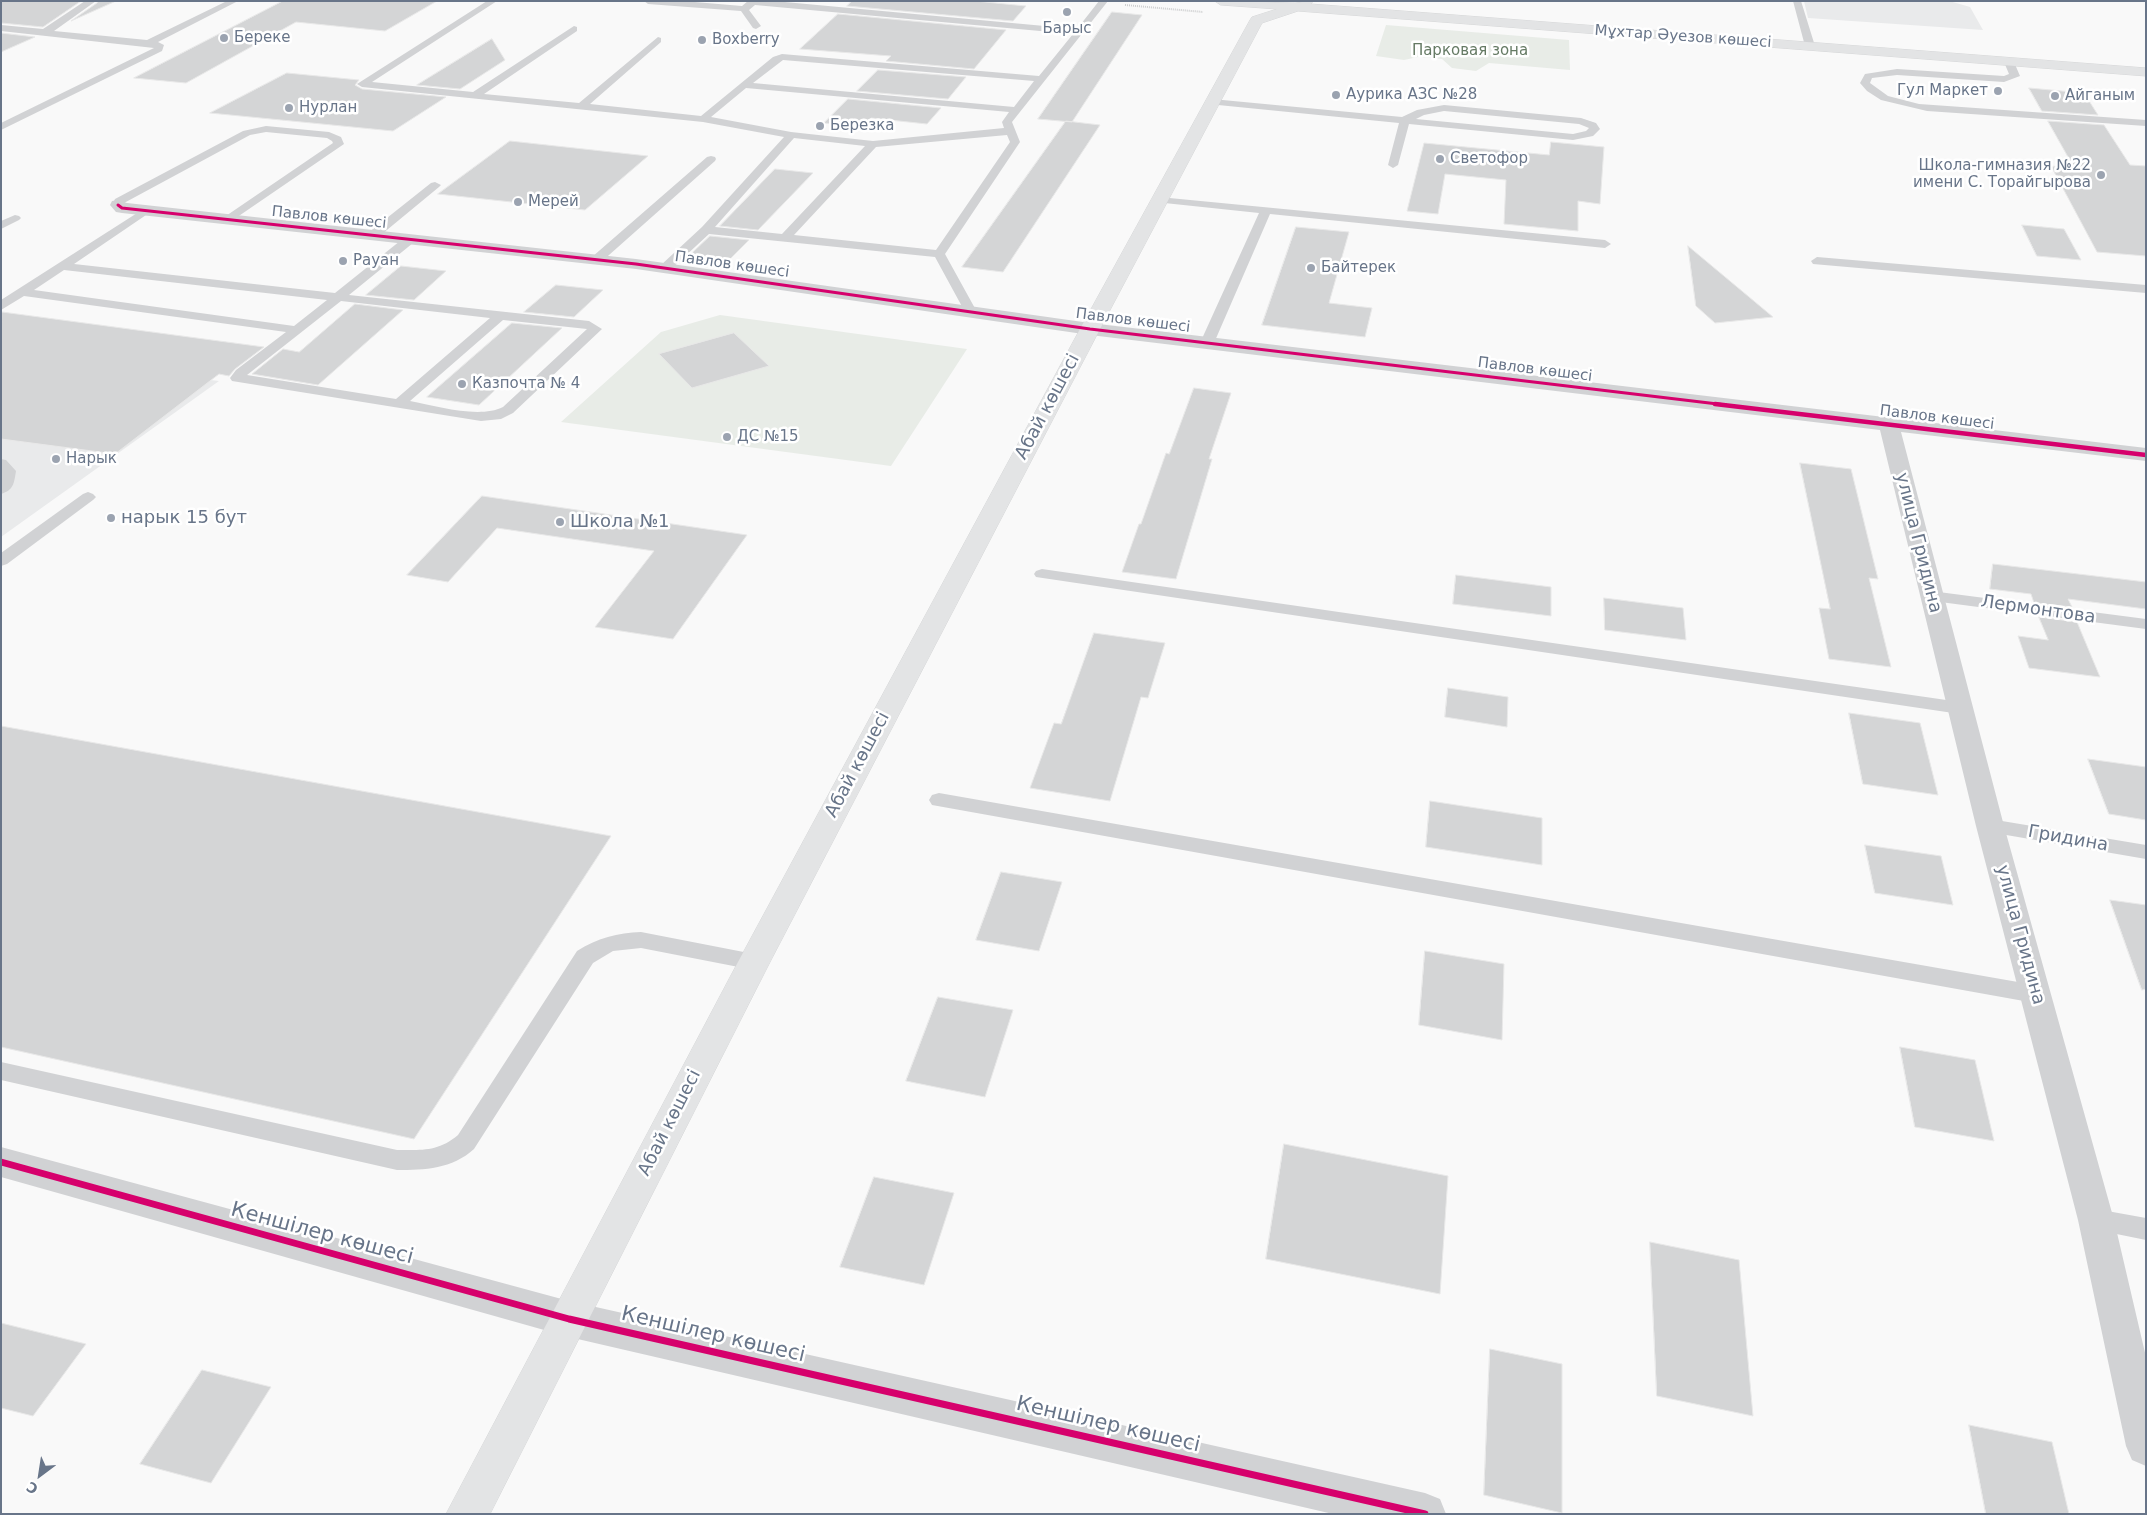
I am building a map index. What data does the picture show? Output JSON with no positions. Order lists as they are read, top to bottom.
{
  "streets": {
    "main road": ["Мұхтар Әуезов көшесі", "Абай көшесі"],
    "street": ["Павлов көшесі", "улица Гридина", "Кеншілер көшесі"],
    "lane": ["Лермонтова", "Гридина"]
  },
  "crossings": [
    ["Мұхтар Әуезов көшесі", "Абай көшесі"],
    ["Павлов көшесі", "Абай көшесі"],
    ["Павлов көшесі", "улица Гридина"],
    ["Абай көшесі", "Кеншілер көшесі"],
    ["улица Гридина", "Лермонтова"],
    ["улица Гридина", "Гридина"]
  ],
  "parks": ["Парковая зона"],
  "places": [
    "Барыс",
    "Береке",
    "Boxberry",
    "Гул Маркет",
    "Аурика АЗС №28",
    "Айганым",
    "Нурлан",
    "Березка",
    "Светофор",
    "Школа-гимназия №22 имени С. Торайгырова",
    "Мерей",
    "Рауан",
    "Байтерек",
    "Казпочта № 4",
    "ДС №15",
    "Нарык",
    "нарык 15 бут",
    "Школа №1"
  ],
  "north": "bottom left"
}
